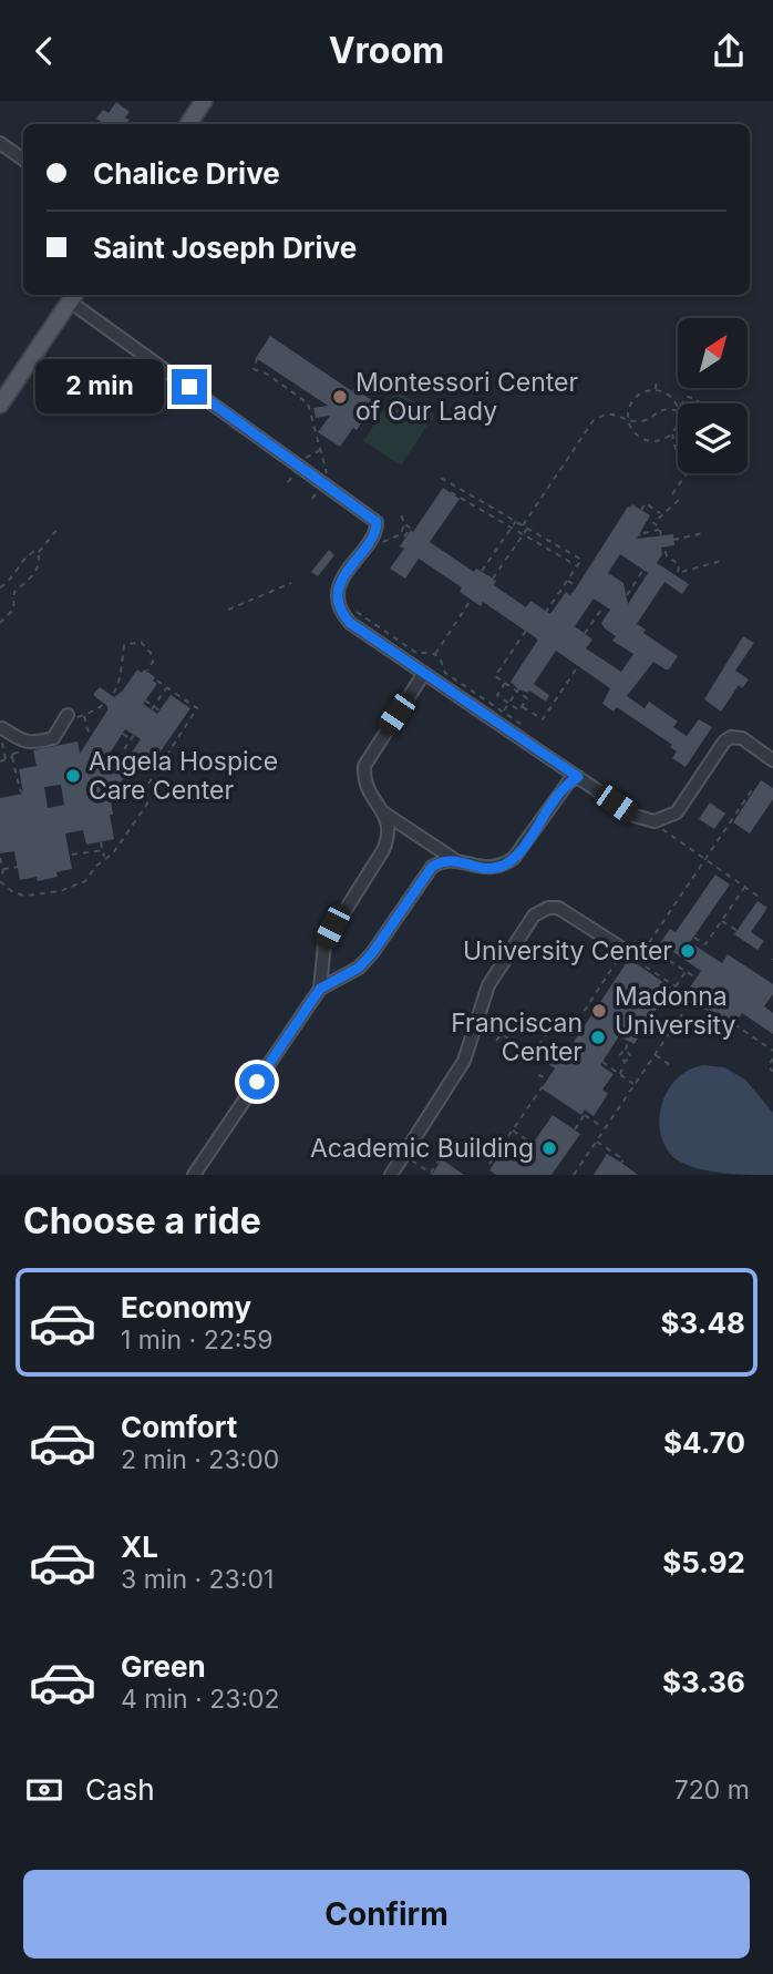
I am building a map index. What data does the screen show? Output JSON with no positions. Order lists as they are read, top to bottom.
{
  "places": [
    "Montessori Center of Our Lady",
    "Angela Hospice Care Center",
    "University Center",
    "Madonna University",
    "Franciscan Center",
    "Academic Building"
  ],
  "north": "top right",
  "page": {
    "header": "Vroom",
    "banner": ["Chalice Drive", "Saint Joseph Drive"],
    "bubble": "2 min",
    "heading": "Choose a ride",
    "list": [
      {
        "name": "Economy",
        "note": "1 min · 22:59",
        "value": "$3.48"
      },
      {
        "name": "Comfort",
        "note": "2 min · 23:00",
        "value": "$4.70"
      },
      {
        "name": "XL",
        "note": "3 min · 23:01",
        "value": "$5.92"
      },
      {
        "name": "Green",
        "note": "4 min · 23:02",
        "value": "$3.36"
      }
    ],
    "pay": ["Cash", "720 m"],
    "buttons": "Confirm"
  }
}
